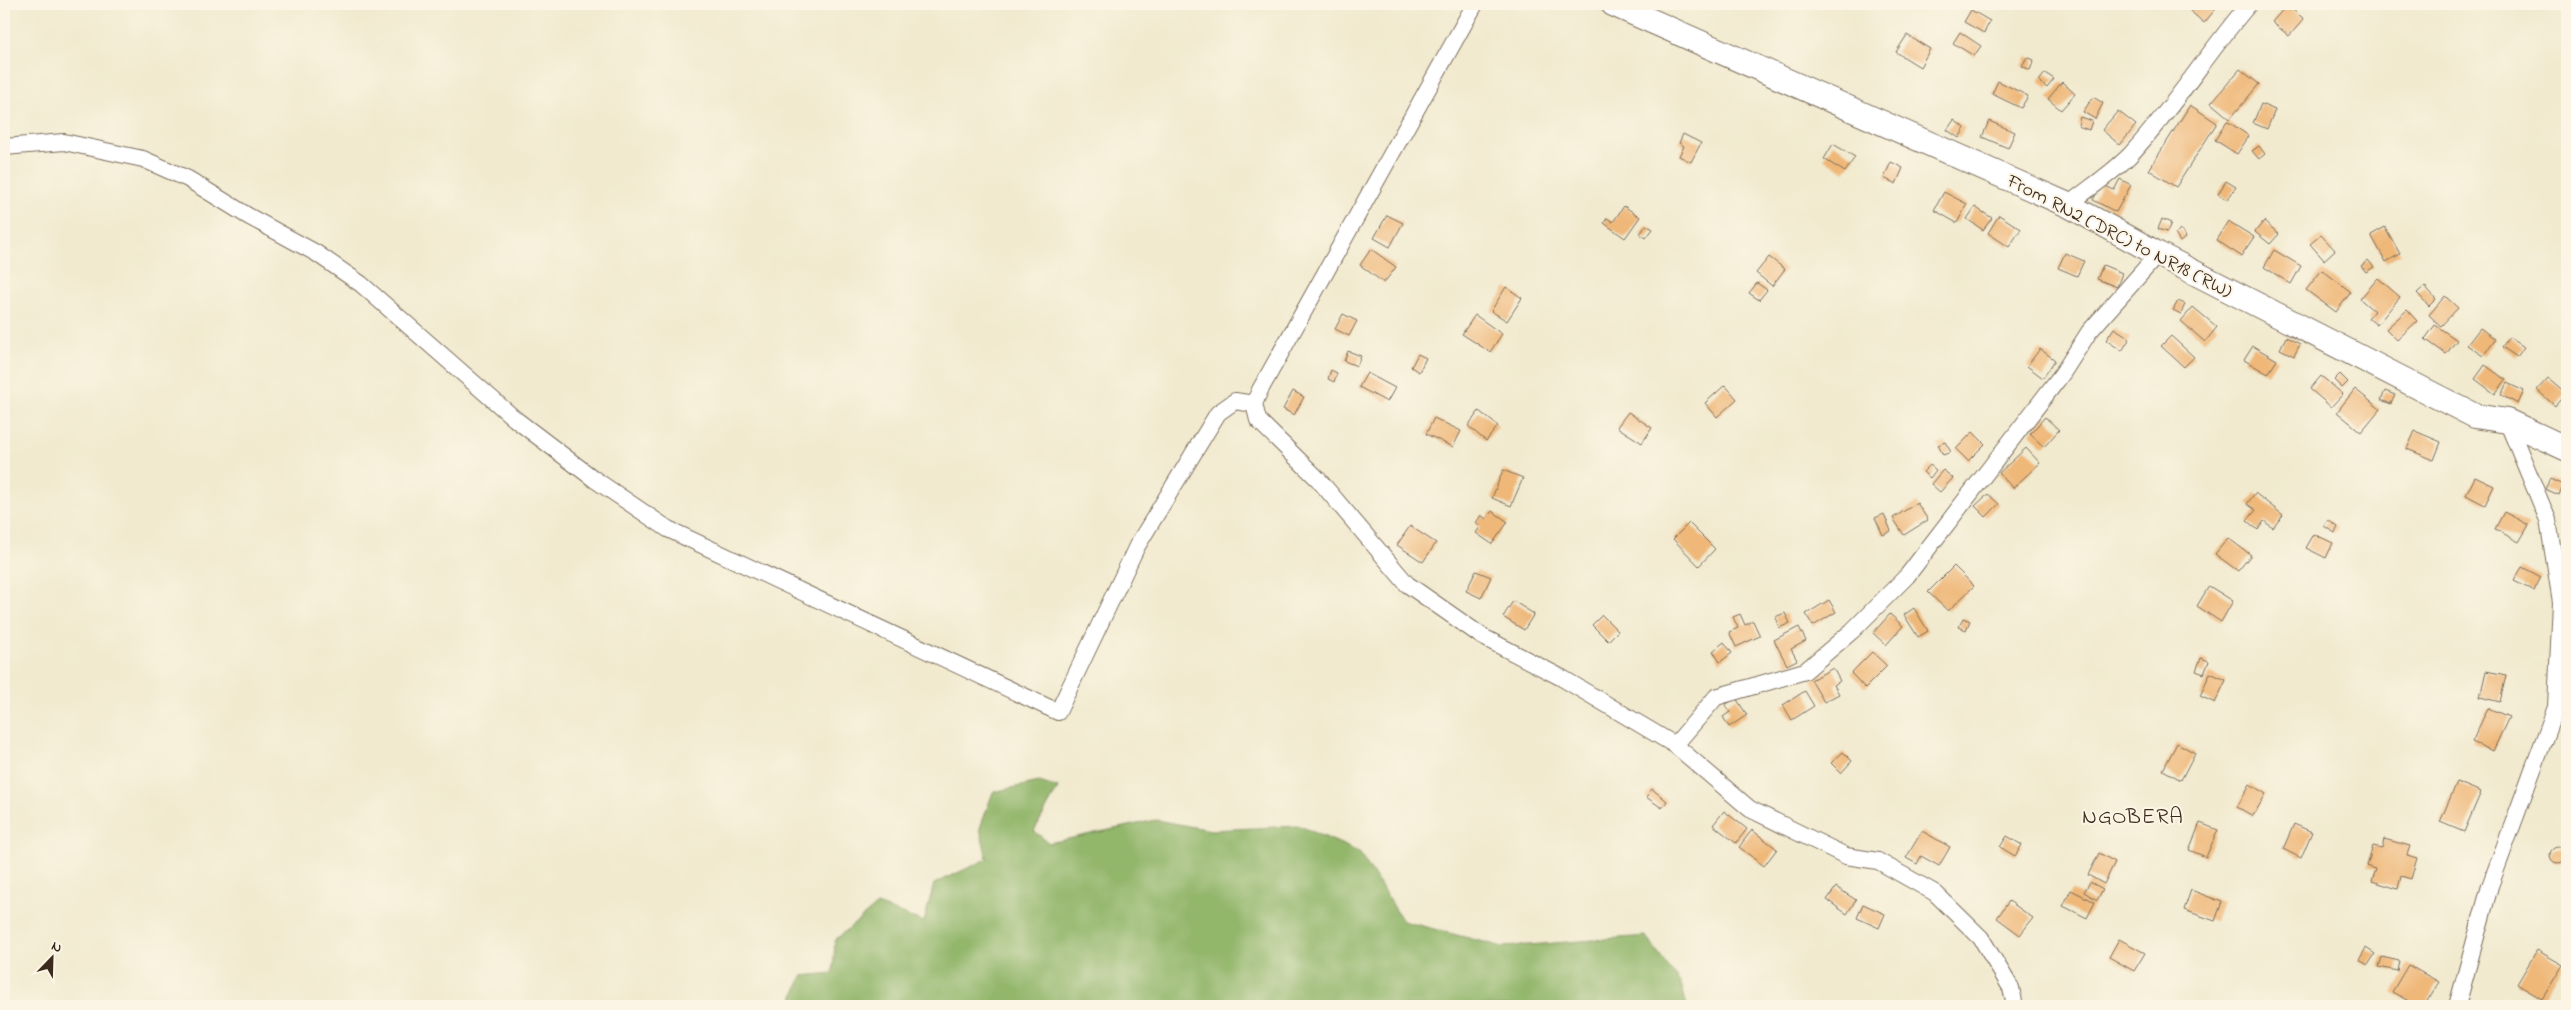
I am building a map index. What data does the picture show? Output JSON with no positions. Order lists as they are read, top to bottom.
{
  "streets": {
    "main road": ["From RN2 (DRC) to NR18 (RW)"]
  },
  "districts": ["NGOBERA"],
  "north": "top right"
}
